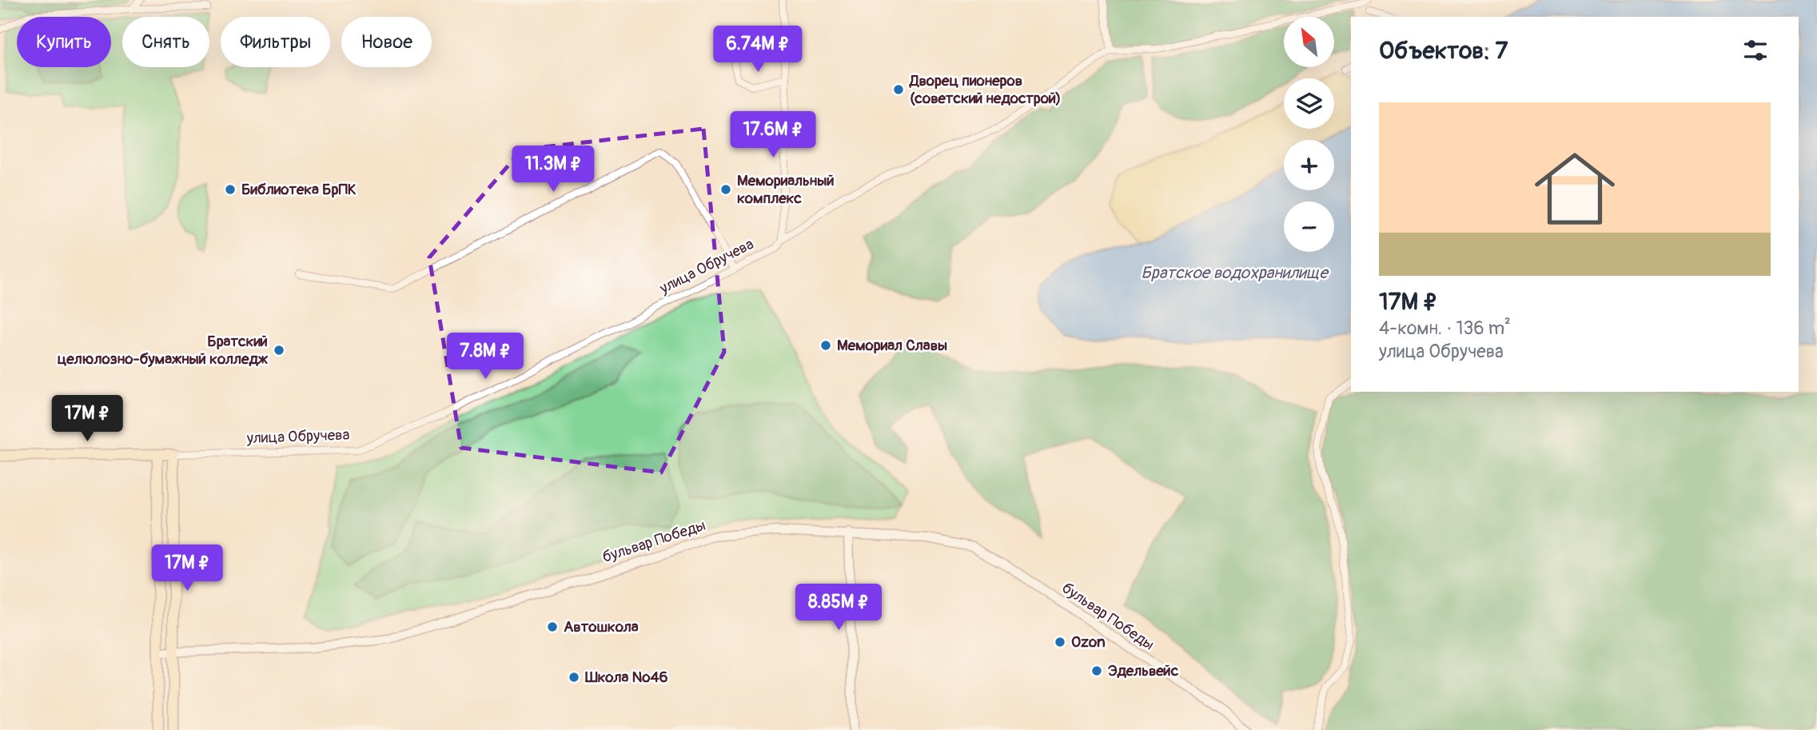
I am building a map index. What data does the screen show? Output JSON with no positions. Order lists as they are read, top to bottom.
{
  "streets": {
    "main road": ["улица Обручева"],
    "street": ["бульвар Победы"]
  },
  "water": ["Братское водохранилище"],
  "places": [
    "Дворец пионеров (советский недострой)",
    "Библиотека БрПК",
    "Мемориальный комплекс",
    "Мемориал Славы",
    "Братский целюлозно-бумажный колледж",
    "Автошкола",
    "Ozon",
    "Эдельвейс",
    "Школа №46"
  ],
  "north": "top left",
  "page": {
    "map_buttons": ["+", "−"],
    "chip": [
      "Купить",
      "Снять",
      "Фильтры",
      "Новое"
    ],
    "heading": "Объектов: 7",
    "price": [
      "6.74M ₽",
      "17.6M ₽",
      "11.3M ₽",
      "7.8M ₽",
      "17M ₽",
      "17M ₽",
      "8.85M ₽"
    ],
    "list": [
      {
        "name": "17M ₽",
        "note": "4-комн. · 136 m² · улица Обручева"
      }
    ]
  }
}
